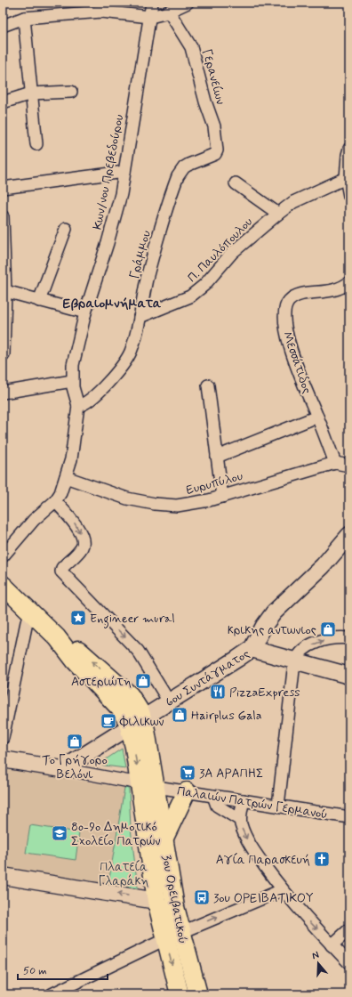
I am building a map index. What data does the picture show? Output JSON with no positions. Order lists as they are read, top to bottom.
{
  "streets": {
    "main road": ["6ου Συντάγματος", "Παλαιών Πατρών Γερμανού", "3ου Ορειβατικού"],
    "street": [
      "Γερανείων",
      "Κων/νου Πρεβεδούρου",
      "Π. Παυλόπουλου",
      "Γράμμου",
      "Μεσσάτιδος",
      "Ευρυπύλου"
    ]
  },
  "crossings": [
    ["Γερανείων", "Γράμμου"],
    ["Κων/νου Πρεβεδούρου", "Γράμμου"],
    ["Π. Παυλόπουλου", "Γράμμου"],
    ["Μεσσάτιδος", "Ευρυπύλου"],
    ["6ου Συντάγματος", "3ου Ορειβατικού"],
    ["Παλαιών Πατρών Γερμανού", "3ου Ορειβατικού"]
  ],
  "districts": ["Εβραιομνήματα"],
  "parks": ["Πλατεία Γλαράκη"],
  "places": {
    "place": ["Engineer mural"],
    "shop": [
      "κρικης αντωνιος",
      "Αστεριώτη",
      "Hairplus Gala",
      "Το Γρήγορο Βελόνι"
    ],
    "restaurant": ["PizzaExpress"],
    "cafe": ["Φιλικων"],
    "supermarket": ["3Α ΑΡΑΠΗΣ"],
    "school or university": ["8o-9ο Δημοτικό Σχολείο Πατρών"],
    "church": ["Αγία Παρασκευή"],
    "bus stop": ["3ου ΟΡΕΙΒΑΤΙΚΟΥ"]
  },
  "scale_bar": "50 m",
  "north": "top"
}
